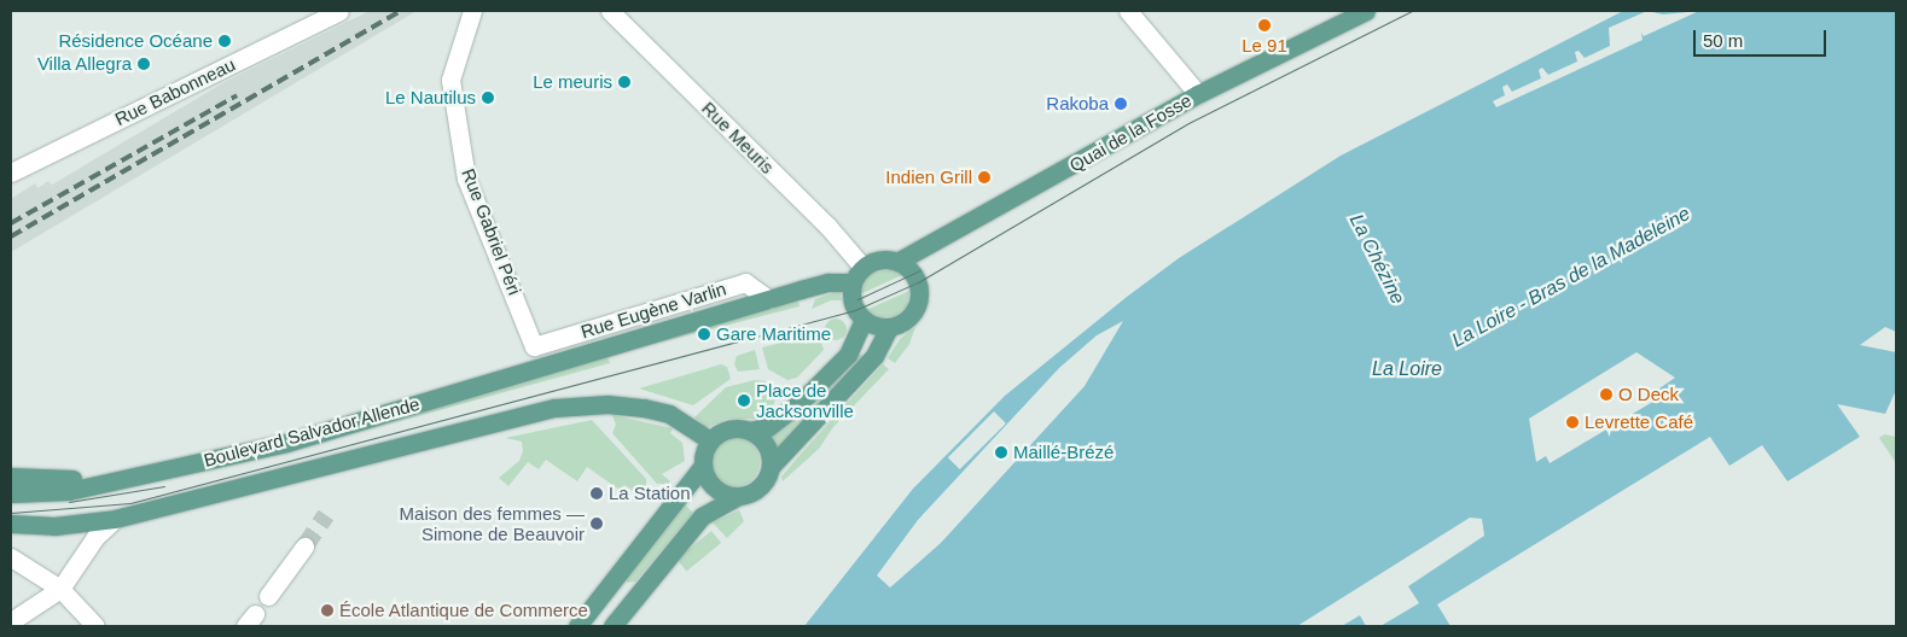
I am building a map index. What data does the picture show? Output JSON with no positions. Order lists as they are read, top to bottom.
{
  "streets": {
    "main road": ["Quai de la Fosse", "Boulevard Salvador Allende"],
    "street": [
      "Rue Babonneau",
      "Rue Meuris",
      "Rue Gabriel Péri",
      "Rue Eugène Varlin"
    ]
  },
  "crossings": [
    ["Quai de la Fosse", "Rue Meuris"],
    ["Rue Gabriel Péri", "Rue Eugène Varlin"],
    ["Rue Eugène Varlin", "Boulevard Salvador Allende"]
  ],
  "water": ["La Chézine", "La Loire - Bras de la Madeleine", "La Loire"],
  "places": [
    "Le 91",
    "Résidence Océane",
    "Villa Allegra",
    "Le meuris",
    "Le Nautilus",
    "Rakoba",
    "Indien Grill",
    "Gare Maritime",
    "O Deck",
    "Place de Jacksonville",
    "Levrette Café",
    "Maillé-Brézé",
    "La Station",
    "Maison des femmes — Simone de Beauvoir",
    "École Atlantique de Commerce"
  ],
  "scale_bar": "50 m"
}
